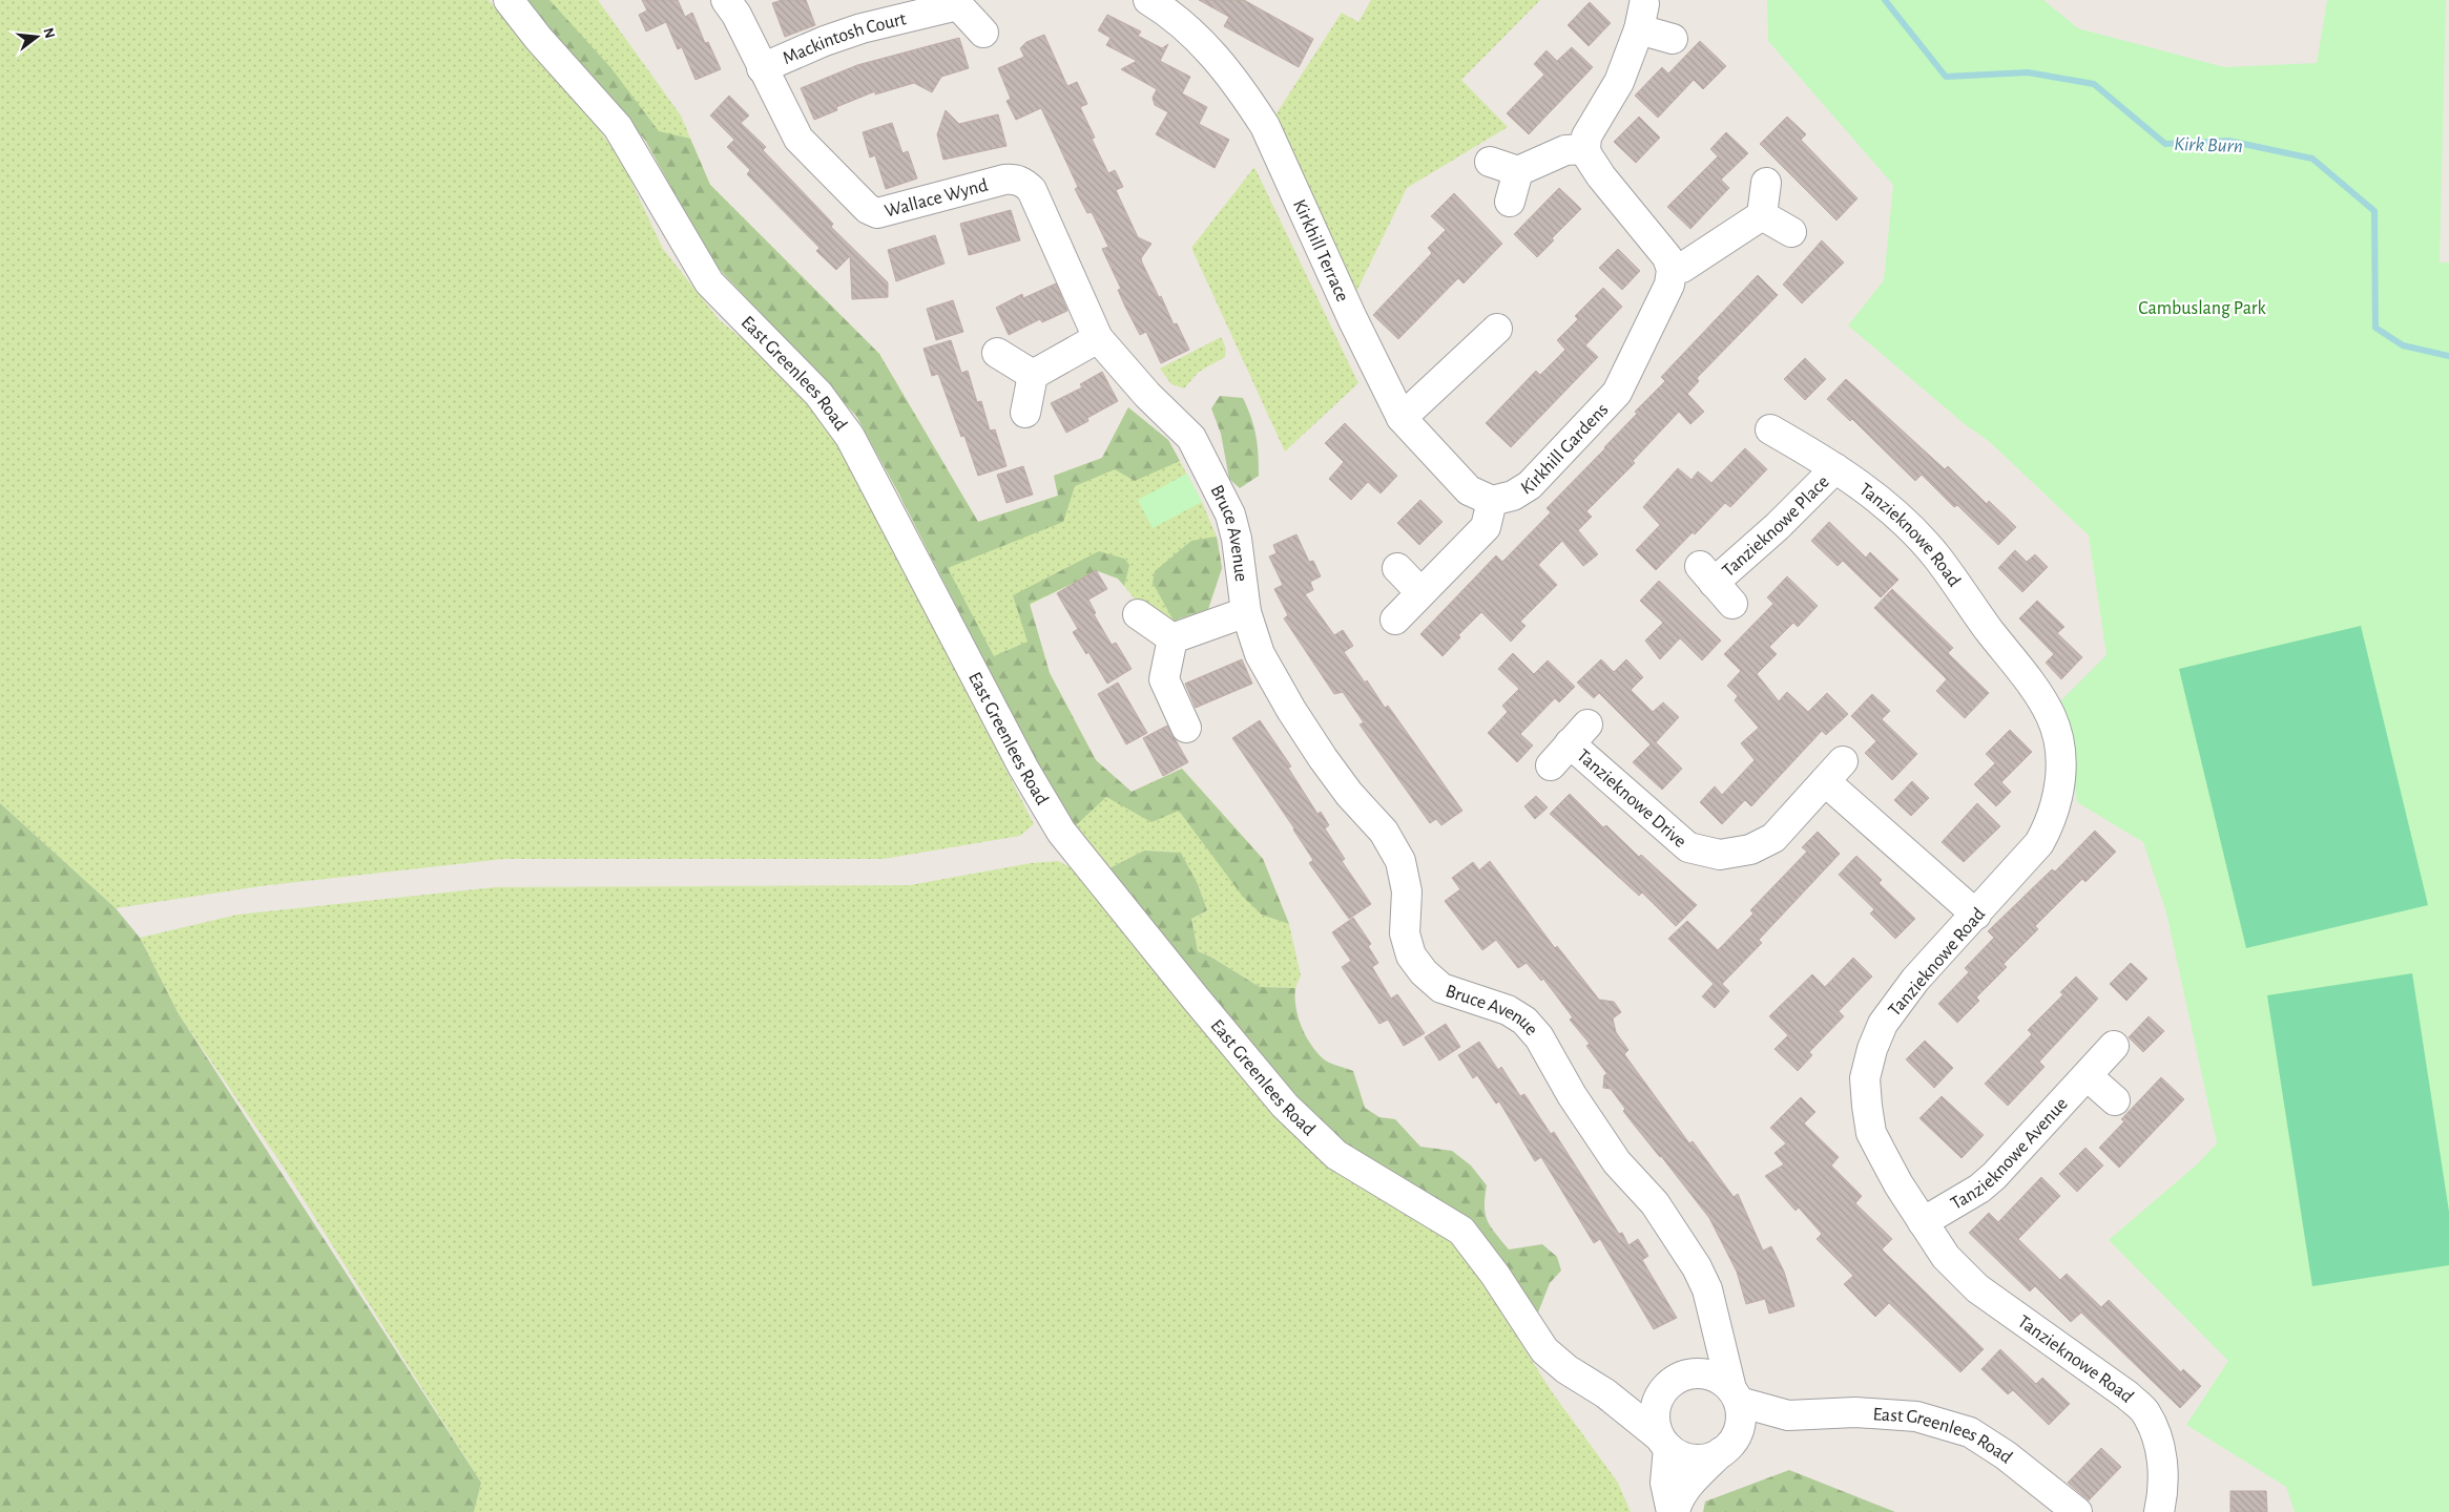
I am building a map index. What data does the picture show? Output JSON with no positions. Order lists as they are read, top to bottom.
{
  "streets": {
    "street": [
      "Mackintosh Court",
      "Wallace Wynd",
      "Kirkhill Terrace",
      "East Greenlees Road",
      "Kirkhill Gardens",
      "Tanzieknowe Place",
      "Bruce Avenue",
      "Tanzieknowe Road",
      "Tanzieknowe Drive",
      "Tanzieknowe Avenue"
    ]
  },
  "crossings": [
    ["Mackintosh Court", "Wallace Wynd"],
    ["Wallace Wynd", "Bruce Avenue"],
    ["Kirkhill Terrace", "Kirkhill Gardens"],
    ["East Greenlees Road", "Bruce Avenue"],
    ["Tanzieknowe Place", "Tanzieknowe Road"],
    ["Tanzieknowe Road", "Tanzieknowe Drive"],
    ["Tanzieknowe Road", "Tanzieknowe Avenue"]
  ],
  "water": ["Kirk Burn"],
  "parks": ["Cambuslang Park"],
  "north": "right"
}
